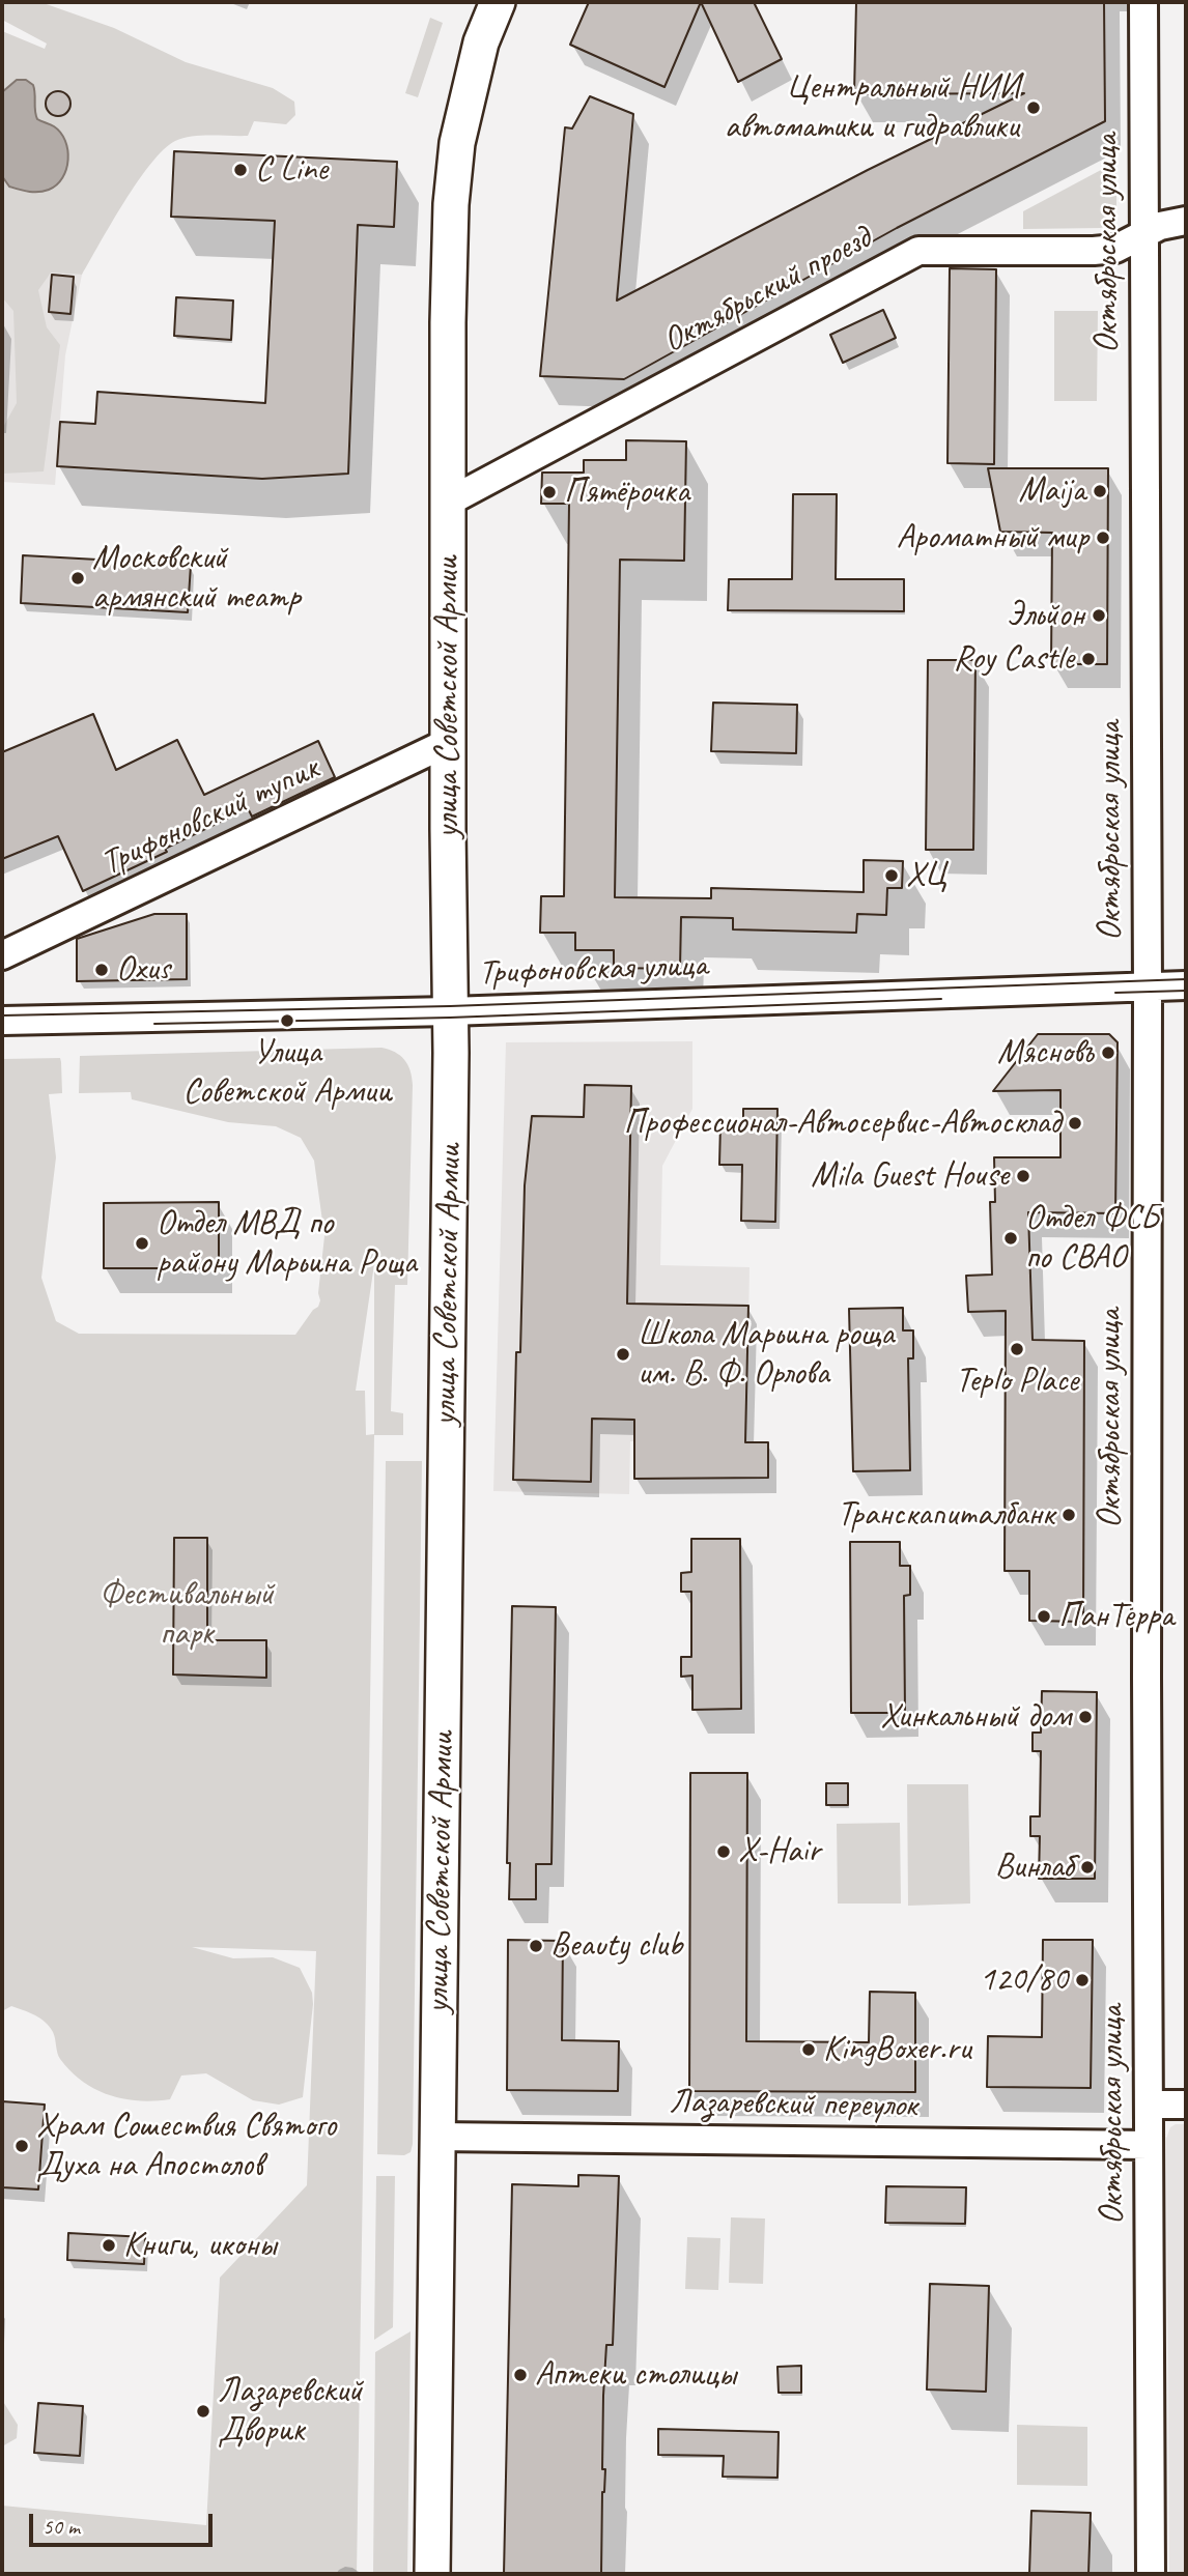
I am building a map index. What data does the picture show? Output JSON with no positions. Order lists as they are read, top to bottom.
{
  "streets": {
    "main road": ["улица Советской Армии"],
    "street": [
      "Октябрьская улица",
      "Октябрьский проезд",
      "Трифоновский тупик",
      "Трифоновская улица",
      "Лазаревский переулок"
    ]
  },
  "crossings": [
    ["Октябрьская улица", "Октябрьский проезд"],
    ["Октябрьская улица", "Трифоновская улица"],
    ["Октябрьская улица", "Лазаревский переулок"],
    ["Октябрьский проезд", "улица Советской Армии"],
    ["улица Советской Армии", "Трифоновский тупик"],
    ["улица Советской Армии", "Трифоновская улица"],
    ["улица Советской Армии", "Лазаревский переулок"]
  ],
  "parks": ["Фестивальный парк"],
  "places": [
    "Центральный НИИ автоматики и гидравлики",
    "С Line",
    "Maija",
    "Пятёрочка",
    "Ароматный мир",
    "Московский армянский театр",
    "Эльйон",
    "Roy Castle",
    "ХЦ",
    "Oxus",
    "Улица Советской Армии",
    "Мясновъ",
    "Профессионал-Автосервис-Автосклад",
    "Mila Guest House",
    "Отдел ФСБ по СВАО",
    "Отдел МВД по району Марьина Роща",
    "Teplo Place",
    "Школа Марьина роща им. В. Ф. Орлова",
    "Транскапиталбанк",
    "ПанТерра",
    "Хинкальный дом",
    "X-Hair",
    "Винлаб",
    "Beauty club",
    "120/80",
    "KingBoxer.ru",
    "Храм Сошествия Святого Духа на Апостолов",
    "Книги, иконы",
    "Аптеки столицы",
    "Лазаревский Дворик"
  ],
  "scale_bar": "50 m"
}
